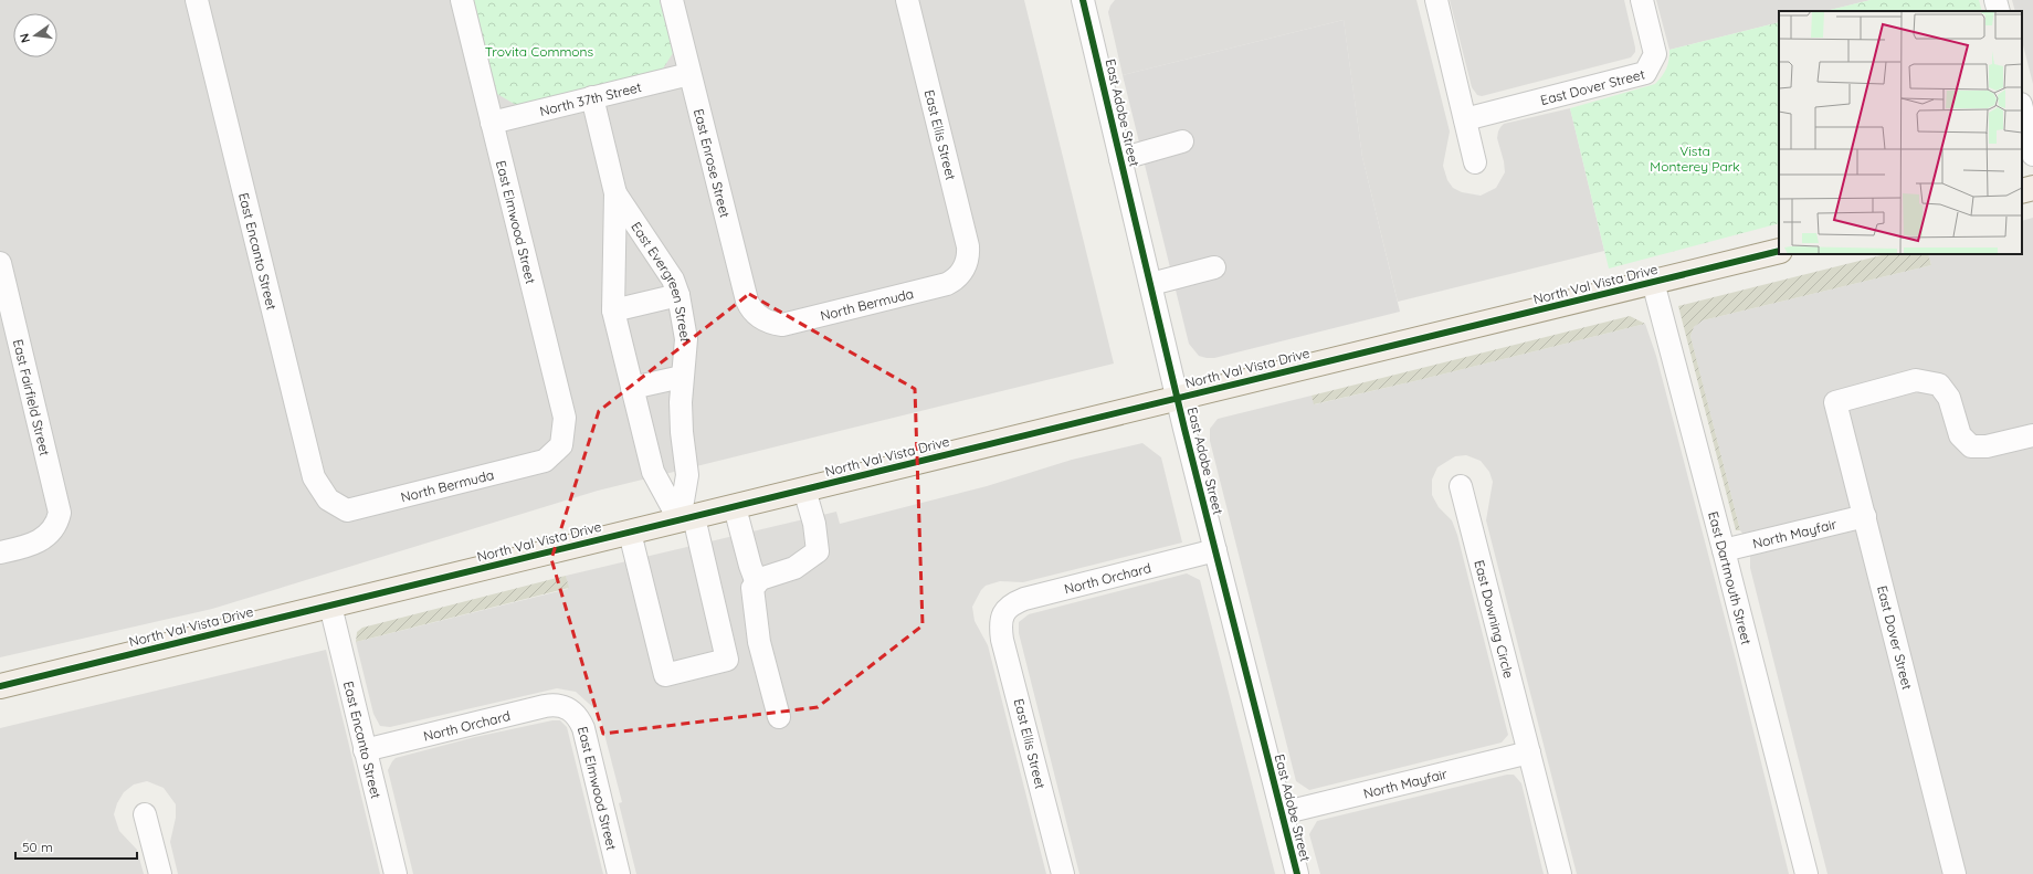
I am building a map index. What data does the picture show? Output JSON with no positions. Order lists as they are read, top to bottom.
{
  "streets": {
    "main road": ["North Val Vista Drive"],
    "street": [
      "East Dover Street",
      "North 37th Street",
      "East Adobe Street",
      "East Ellis Street",
      "East Enrose Street",
      "East Elmwood Street",
      "East Encanto Street",
      "East Evergreen Street",
      "North Bermuda",
      "East Fairfield Street",
      "North Mayfair",
      "North Orchard",
      "East Dartmouth Street",
      "East Downing Circle"
    ]
  },
  "crossings": [
    ["East Dover Street", "North Mayfair"],
    ["North 37th Street", "East Enrose Street"],
    ["North 37th Street", "East Elmwood Street"],
    ["North 37th Street", "East Evergreen Street"],
    ["East Adobe Street", "North Val Vista Drive"],
    ["East Adobe Street", "North Mayfair"],
    ["East Adobe Street", "North Orchard"],
    ["East Ellis Street", "North Bermuda"],
    ["East Ellis Street", "North Orchard"],
    ["East Enrose Street", "North Bermuda"],
    ["East Elmwood Street", "North Bermuda"],
    ["East Elmwood Street", "North Orchard"],
    ["East Encanto Street", "North Val Vista Drive"],
    ["East Encanto Street", "North Bermuda"],
    ["East Encanto Street", "North Orchard"],
    ["East Evergreen Street", "North Val Vista Drive"],
    ["North Val Vista Drive", "East Dartmouth Street"],
    ["North Mayfair", "East Dartmouth Street"],
    ["North Mayfair", "East Downing Circle"]
  ],
  "parks": ["Trovita Commons", "Vista Monterey Park"],
  "scale_bar": "50 m",
  "north": "left"
}
